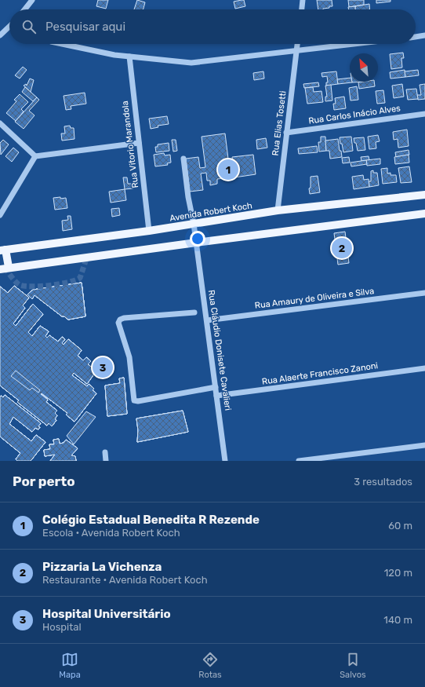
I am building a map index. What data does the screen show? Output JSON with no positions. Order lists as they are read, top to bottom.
{
  "streets": {
    "main road": ["Avenida Robert Koch"],
    "street": [
      "Rua Carlos Inácio Alves",
      "Rua Elias Tosetti",
      "Rua Vitorio Marandola",
      "Rua Amaury de Oliveira e Silva",
      "Rua Cláudio Donisete Cavalieri",
      "Rua Alaerte Francisco Zanoni"
    ]
  },
  "crossings": [
    ["Rua Carlos Inácio Alves", "Rua Elias Tosetti"],
    ["Rua Elias Tosetti", "Avenida Robert Koch"],
    ["Rua Vitorio Marandola", "Avenida Robert Koch"],
    ["Avenida Robert Koch", "Rua Cláudio Donisete Cavalieri"],
    ["Rua Amaury de Oliveira e Silva", "Rua Cláudio Donisete Cavalieri"],
    ["Rua Cláudio Donisete Cavalieri", "Rua Alaerte Francisco Zanoni"]
  ],
  "north": "top left",
  "page": {
    "search": "Pesquisar aqui",
    "pins": ["1", "2", "3"],
    "heading": ["Por perto", "3 resultados"],
    "list": [
      {
        "mark": "1",
        "name": "Colégio Estadual Benedita R Rezende",
        "note": "Escola · Avenida Robert Koch",
        "value": "60 m"
      },
      {
        "mark": "2",
        "name": "Pizzaria La Vichenza",
        "note": "Restaurante · Avenida Robert Koch",
        "value": "120 m"
      },
      {
        "mark": "3",
        "name": "Hospital Universitário",
        "note": "Hospital",
        "value": "140 m"
      }
    ],
    "nav": ["Mapa", "Rotas", "Salvos"]
  }
}
